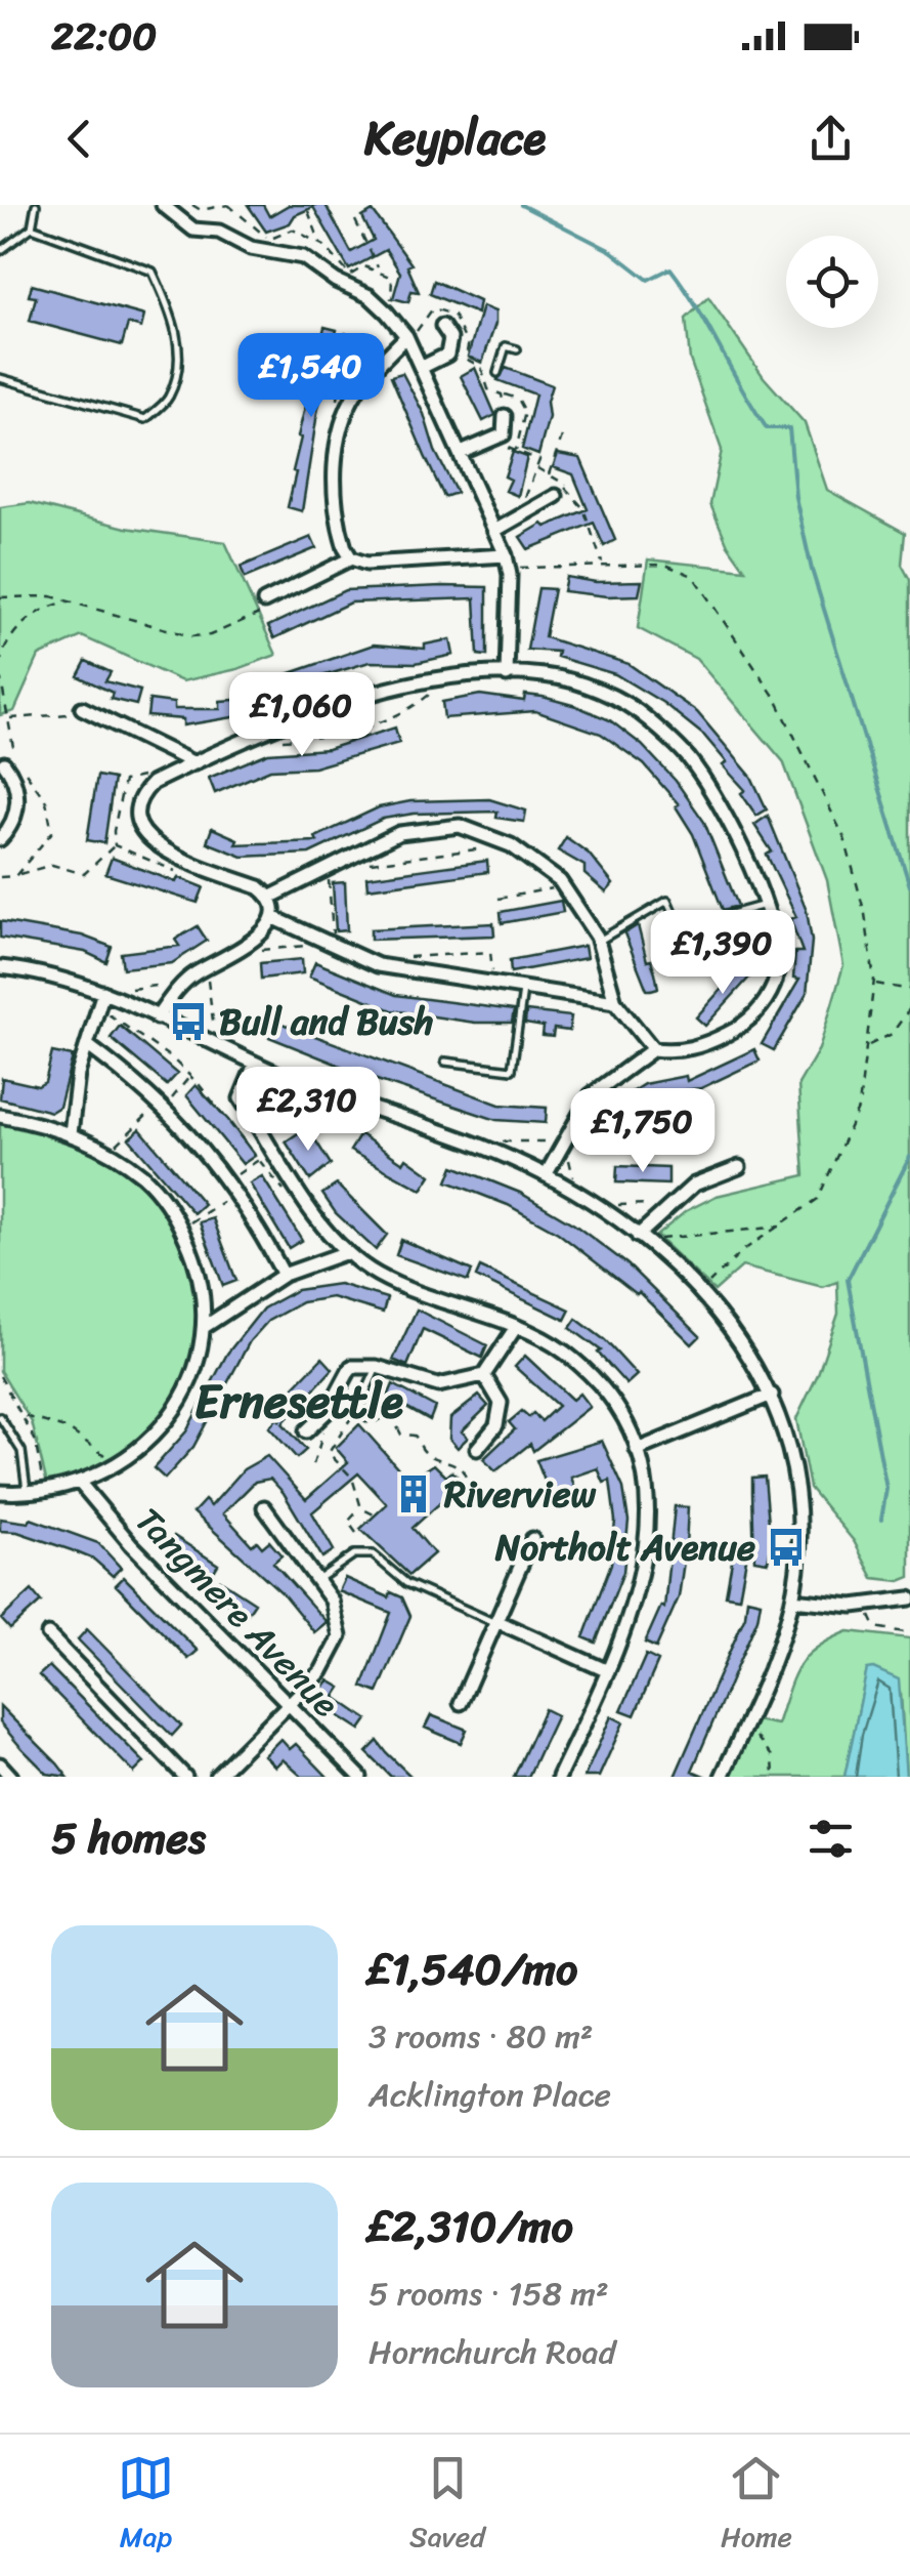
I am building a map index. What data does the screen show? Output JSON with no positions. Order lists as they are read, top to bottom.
{
  "streets": {
    "street": ["Tangmere Avenue"]
  },
  "districts": ["Ernesettle"],
  "places": {
    "bus stop": ["Bull and Bush", "Northolt Avenue"],
    "building": ["Riverview"]
  },
  "page": {
    "status": "22:00",
    "header": "Keyplace",
    "price": [
      "£1,540",
      "£1,060",
      "£1,390",
      "£2,310",
      "£1,750"
    ],
    "heading": "5 homes",
    "list": [
      {
        "name": "£1,540/mo",
        "note": "3 rooms · 80 m² · Acklington Place"
      },
      {
        "name": "£2,310/mo",
        "note": "5 rooms · 158 m² · Hornchurch Road"
      }
    ],
    "tabs": ["Map", "Saved", "Home"]
  }
}
